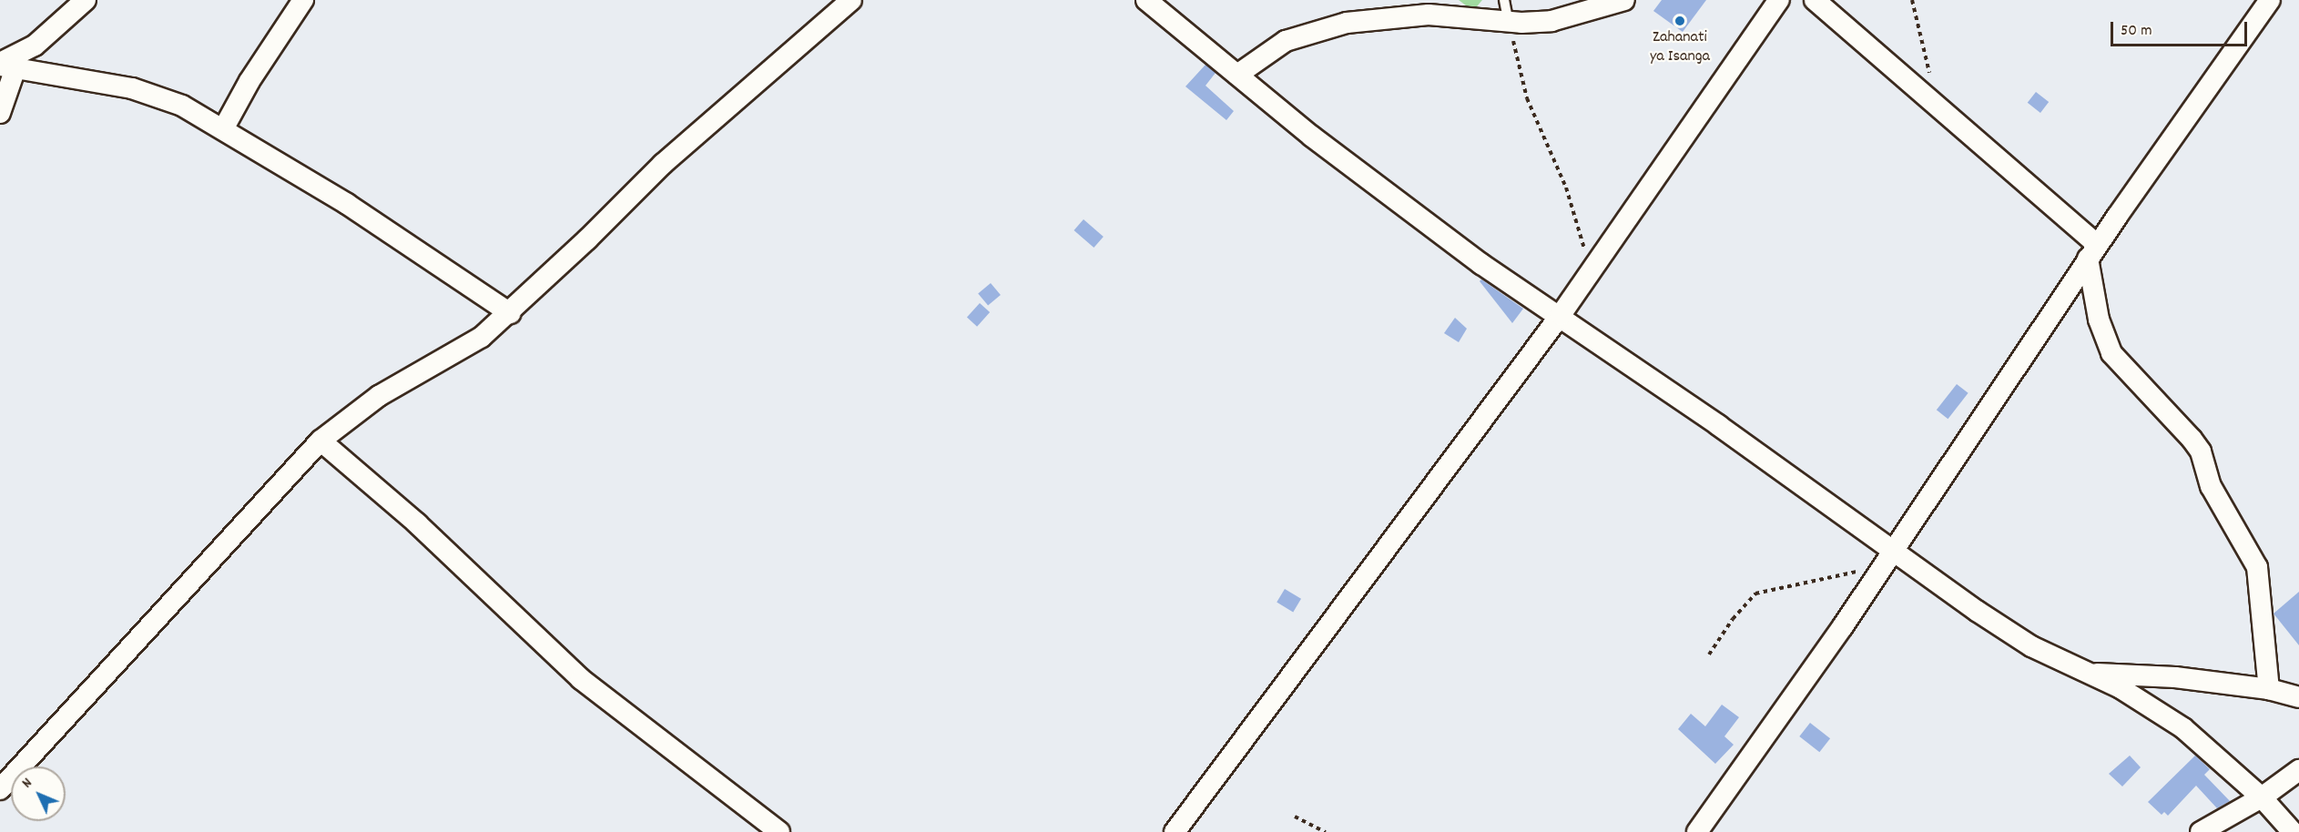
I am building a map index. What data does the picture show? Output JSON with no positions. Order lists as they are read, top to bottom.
{
  "places": ["Zahanati ya Isanga"],
  "scale_bar": "50 m",
  "north": "top left"
}
